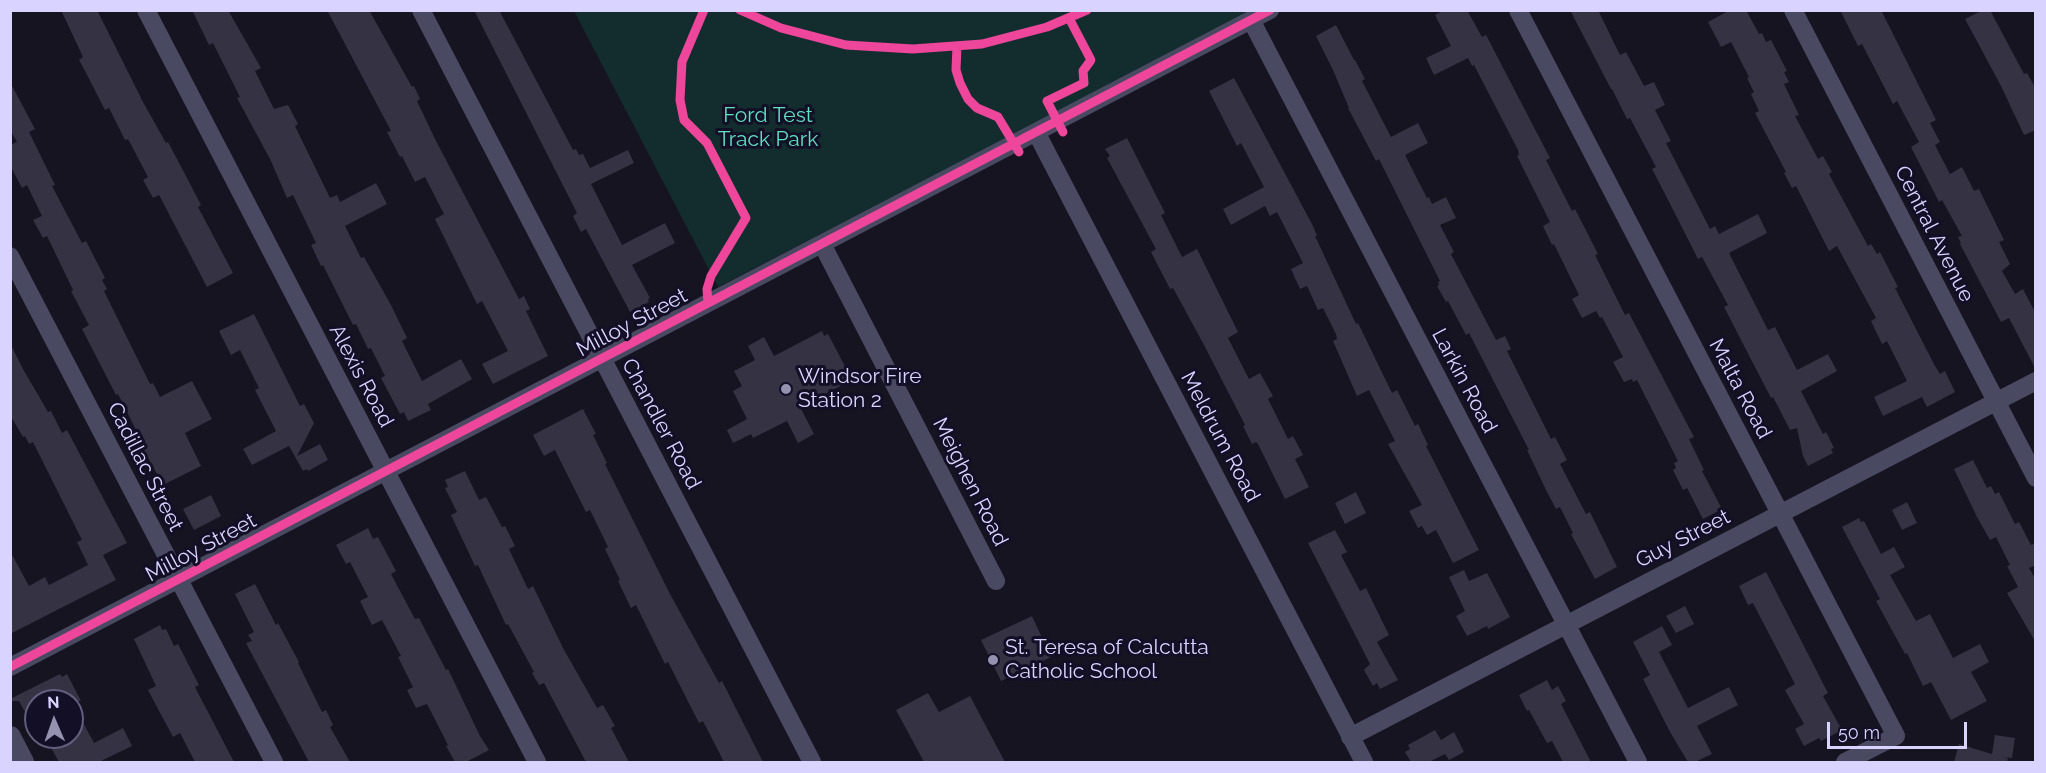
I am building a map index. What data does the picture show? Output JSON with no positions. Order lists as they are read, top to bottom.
{
  "streets": {
    "street": [
      "Central Avenue",
      "Milloy Street",
      "Alexis Road",
      "Larkin Road",
      "Malta Road",
      "Chandler Road",
      "Meldrum Road",
      "Cadillac Street",
      "Meighen Road",
      "Guy Street"
    ]
  },
  "crossings": [
    ["Central Avenue", "Guy Street"],
    ["Milloy Street", "Alexis Road"],
    ["Milloy Street", "Larkin Road"],
    ["Milloy Street", "Chandler Road"],
    ["Milloy Street", "Meldrum Road"],
    ["Milloy Street", "Cadillac Street"],
    ["Milloy Street", "Meighen Road"],
    ["Larkin Road", "Guy Street"],
    ["Malta Road", "Guy Street"],
    ["Meldrum Road", "Guy Street"]
  ],
  "parks": ["Ford Test Track Park"],
  "places": ["Windsor Fire Station 2", "St. Teresa of Calcutta Catholic School"],
  "scale_bar": "50 m",
  "north": "top"
}
